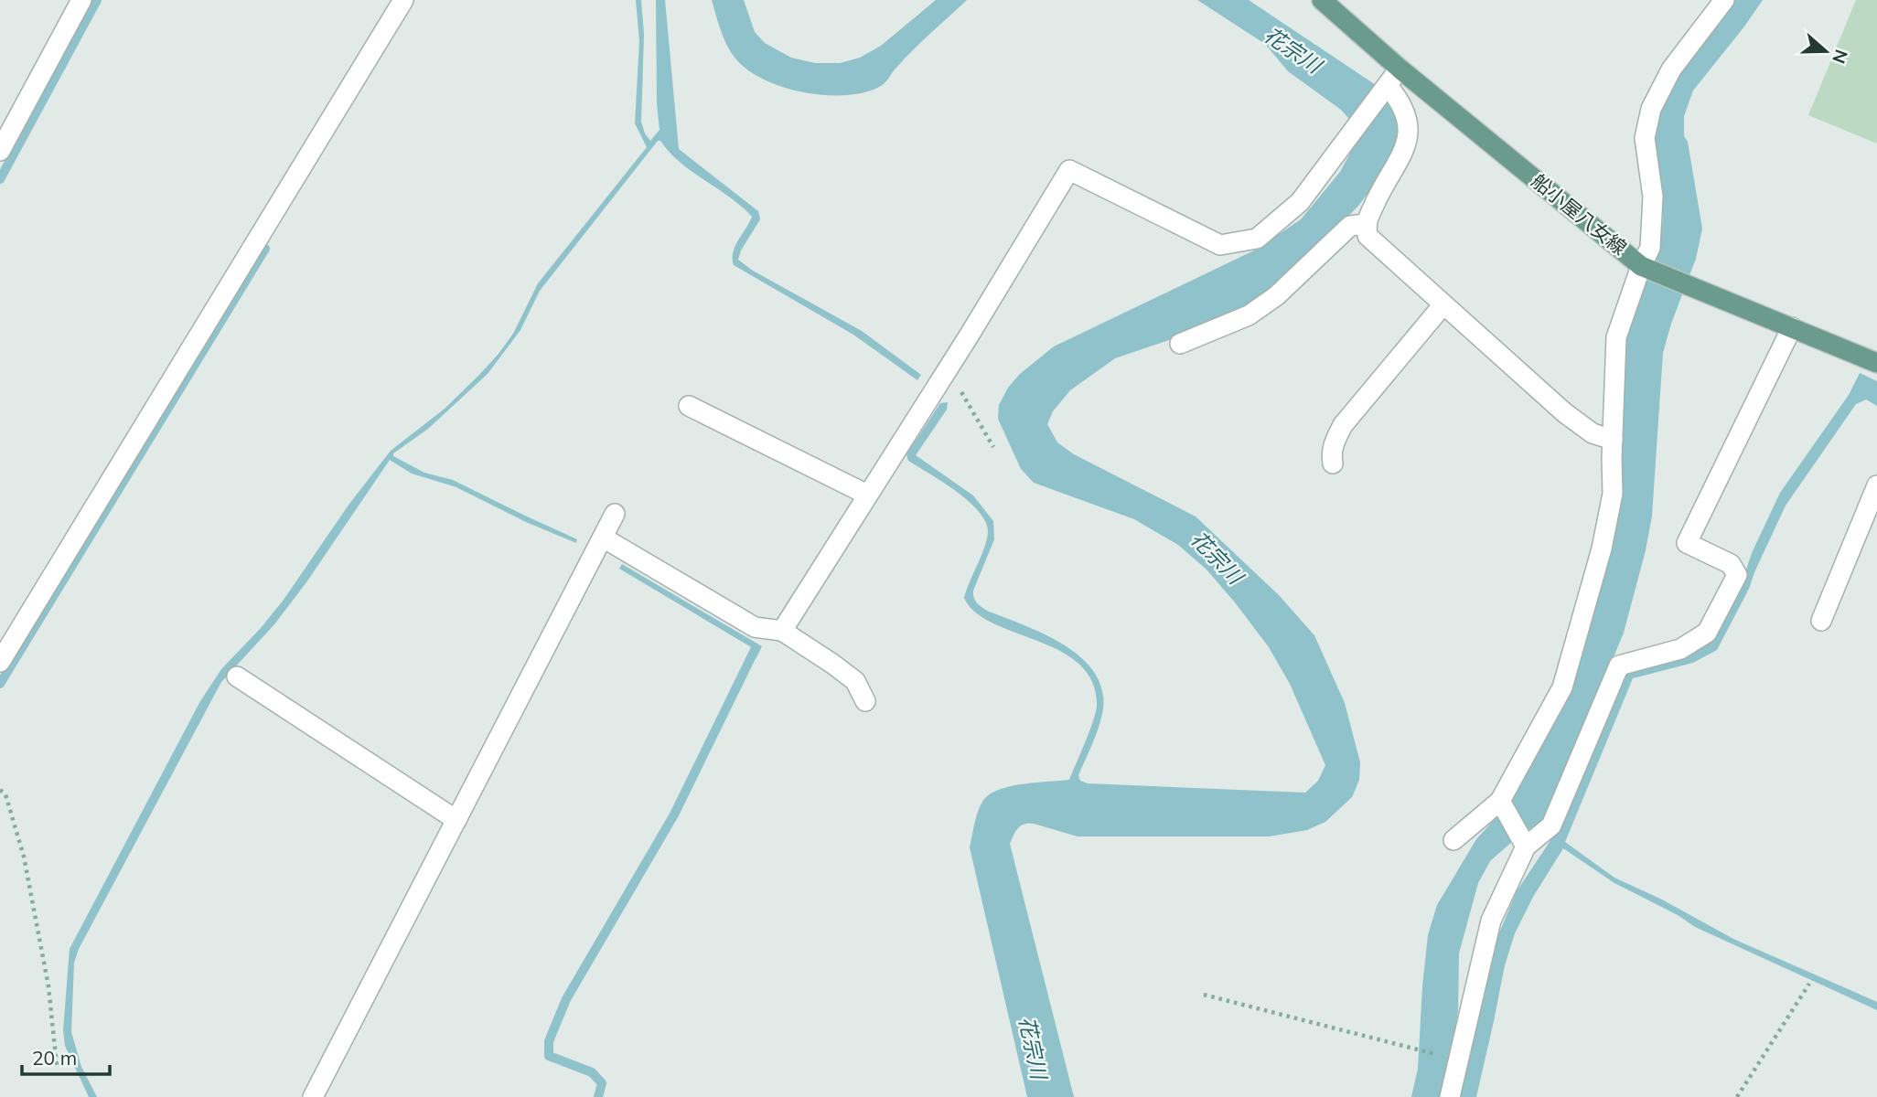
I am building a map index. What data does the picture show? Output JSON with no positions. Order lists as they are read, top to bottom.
{
  "streets": {
    "main road": ["船小屋八女線"]
  },
  "water": ["花宗川"],
  "scale_bar": "20 m",
  "north": "right"
}
